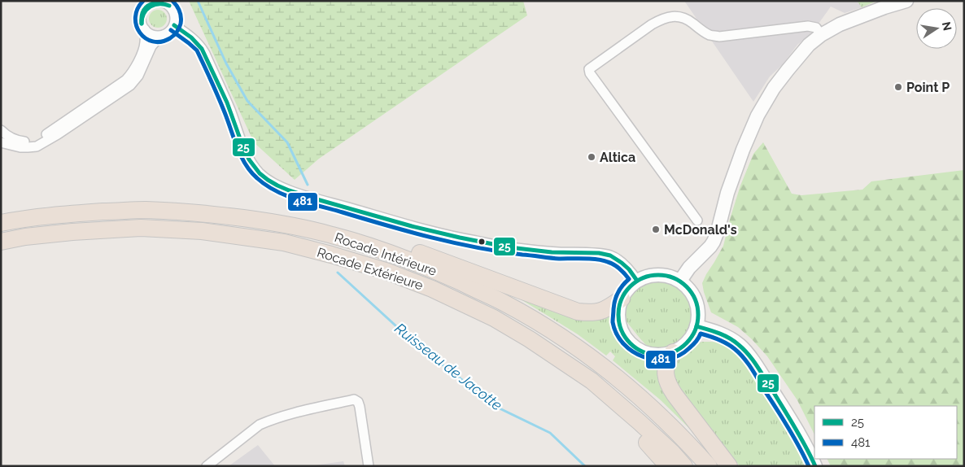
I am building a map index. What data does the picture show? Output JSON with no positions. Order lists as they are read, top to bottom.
{
  "streets": {
    "highway": ["Rocade Intérieure", "Rocade Extérieure"]
  },
  "water": ["Ruisseau de Jacotte"],
  "places": ["Point P", "Altica", "McDonald's"],
  "lines": ["transit line 481", "transit line 25"],
  "legend": ["25", "481"],
  "north": "right"
}
